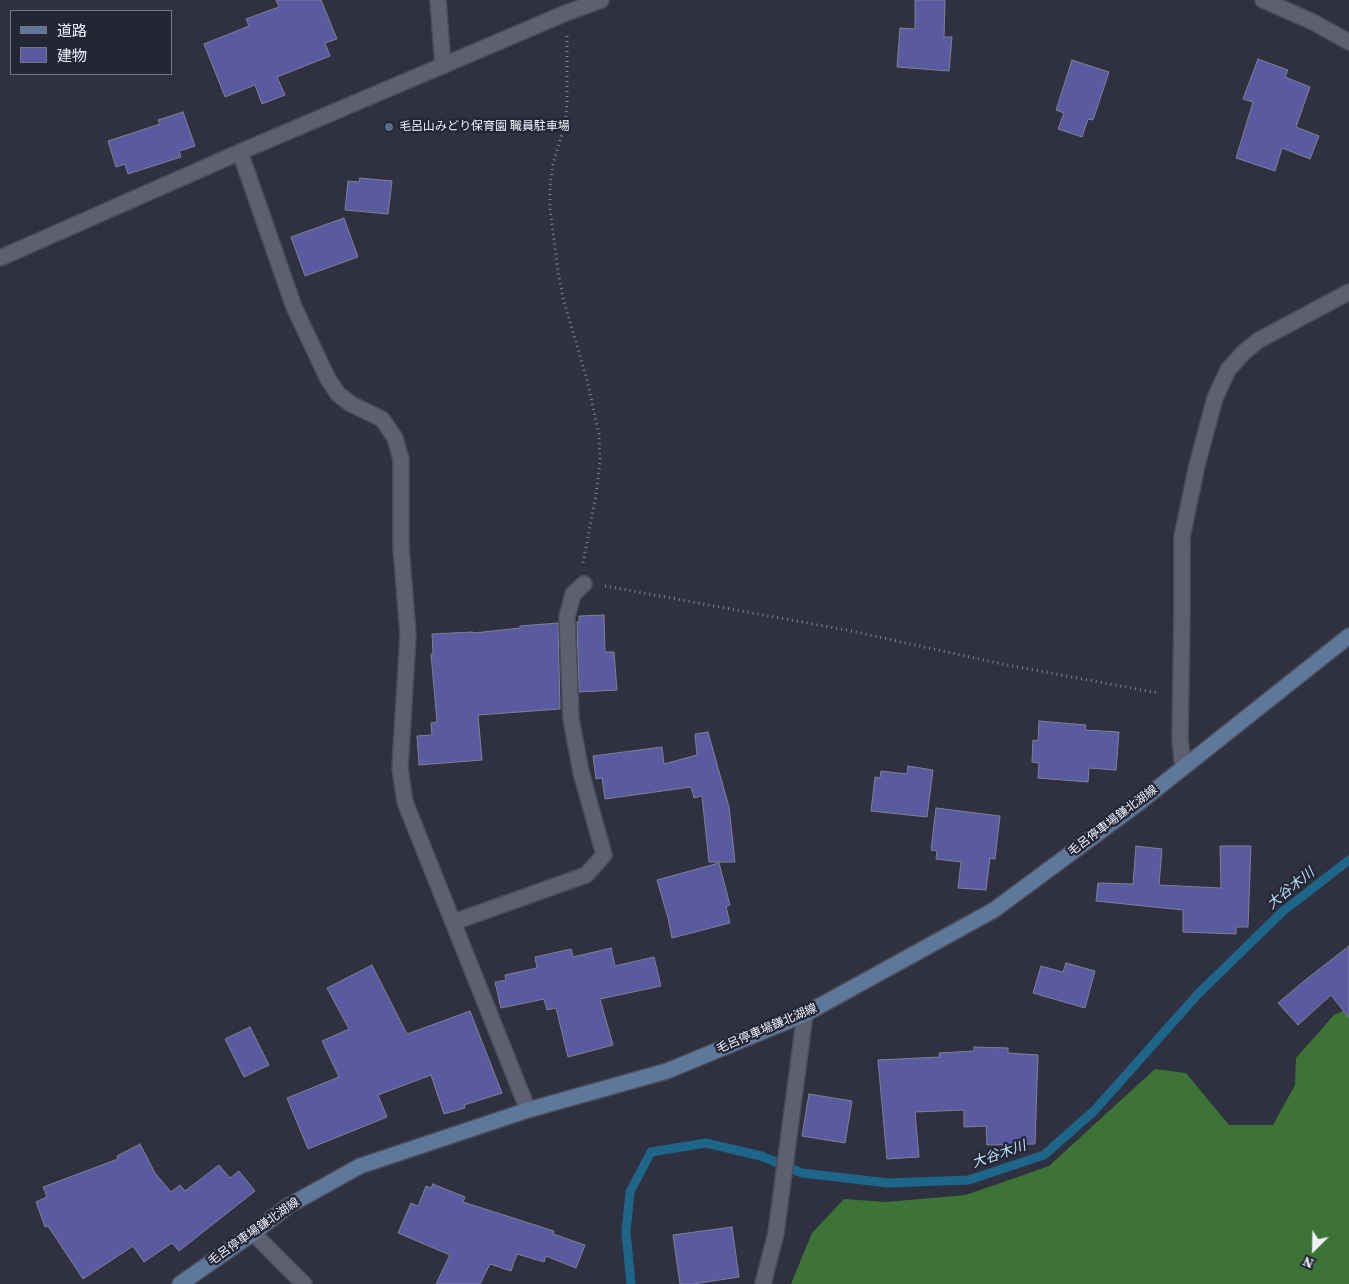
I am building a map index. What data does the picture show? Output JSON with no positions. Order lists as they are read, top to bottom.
{
  "streets": {
    "main road": ["毛呂停車場鎌北湖線"]
  },
  "water": ["大谷木川"],
  "places": ["毛呂山みどり保育園 職員駐車場"],
  "legend": ["道路", "建物"],
  "north": "bottom left"
}
